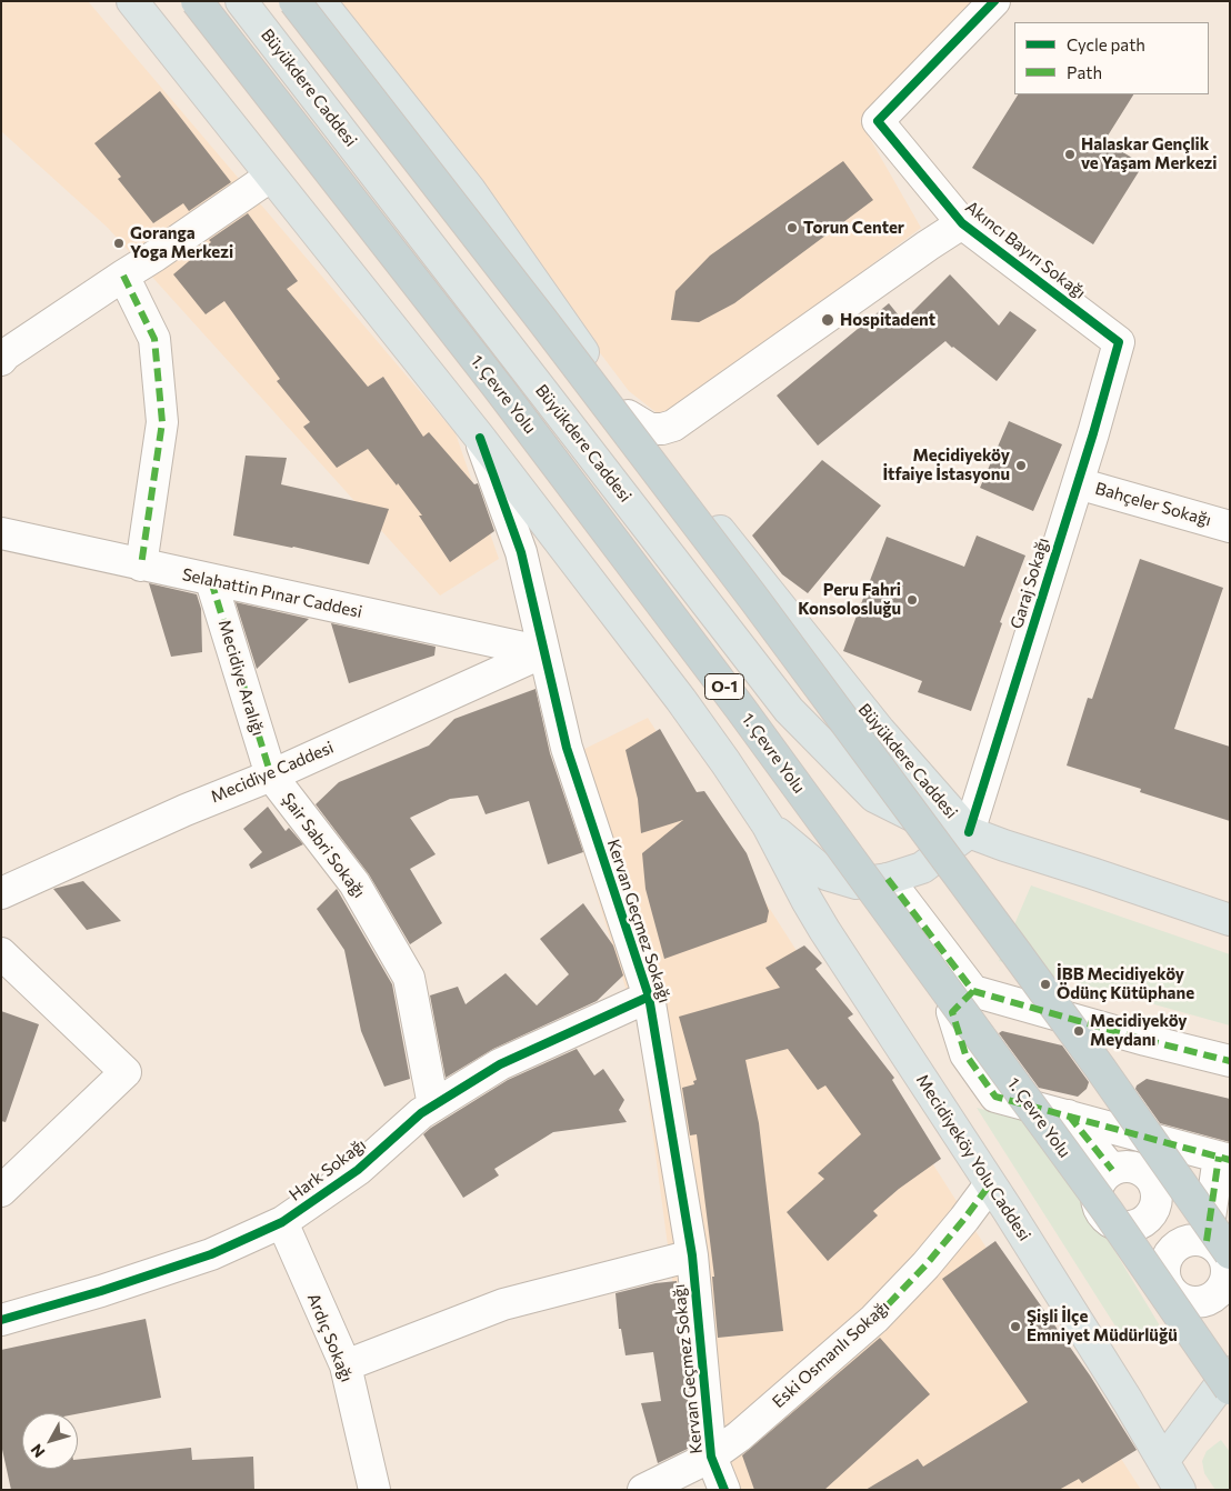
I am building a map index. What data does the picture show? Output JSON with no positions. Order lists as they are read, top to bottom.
{
  "streets": {
    "highway": ["1. Çevre Yolu", "O-1"],
    "main road": ["Büyükdere Caddesi", "Mecidiyeköy Yolu Caddesi"],
    "street": [
      "Akıncı Bayırı Sokağı",
      "Bahçeler Sokağı",
      "Garaj Sokağı",
      "Selahattin Pınar Caddesi",
      "Mecidiye Aralığı",
      "Mecidiye Caddesi",
      "Şair Sabri Sokağı",
      "Kervan Geçmez Sokağı",
      "Hark Sokağı",
      "Ardıç Sokağı",
      "Eski Osmanlı Sokağı"
    ]
  },
  "crossings": [
    ["Büyükdere Caddesi", "Akıncı Bayırı Sokağı"],
    ["Büyükdere Caddesi", "Garaj Sokağı"],
    ["Akıncı Bayırı Sokağı", "Garaj Sokağı"],
    ["Bahçeler Sokağı", "Garaj Sokağı"],
    ["Selahattin Pınar Caddesi", "Mecidiye Aralığı"],
    ["Selahattin Pınar Caddesi", "Mecidiye Caddesi"],
    ["Selahattin Pınar Caddesi", "Kervan Geçmez Sokağı"],
    ["Mecidiye Aralığı", "Mecidiye Caddesi"],
    ["Mecidiye Aralığı", "Şair Sabri Sokağı"],
    ["Mecidiye Caddesi", "Şair Sabri Sokağı"],
    ["Mecidiye Caddesi", "Kervan Geçmez Sokağı"],
    ["Şair Sabri Sokağı", "Hark Sokağı"],
    ["Kervan Geçmez Sokağı", "Hark Sokağı"],
    ["Kervan Geçmez Sokağı", "Eski Osmanlı Sokağı"],
    ["Mecidiyeköy Yolu Caddesi", "Eski Osmanlı Sokağı"],
    ["Hark Sokağı", "Ardıç Sokağı"]
  ],
  "places": [
    "Halaskar Gençlik ve Yaşam Merkezi",
    "Torun Center",
    "Goranga Yoga Merkezi",
    "Hospitadent",
    "Mecidiyeköy İtfaiye İstasyonu",
    "Peru Fahri Konsolosluğu",
    "İBB Mecidiyeköy Ödünç Kütüphane",
    "Mecidiyeköy Meydanı",
    "Şişli İlçe Emniyet Müdürlüğü"
  ],
  "legend": ["Cycle path", "Path"],
  "north": "bottom left"
}
